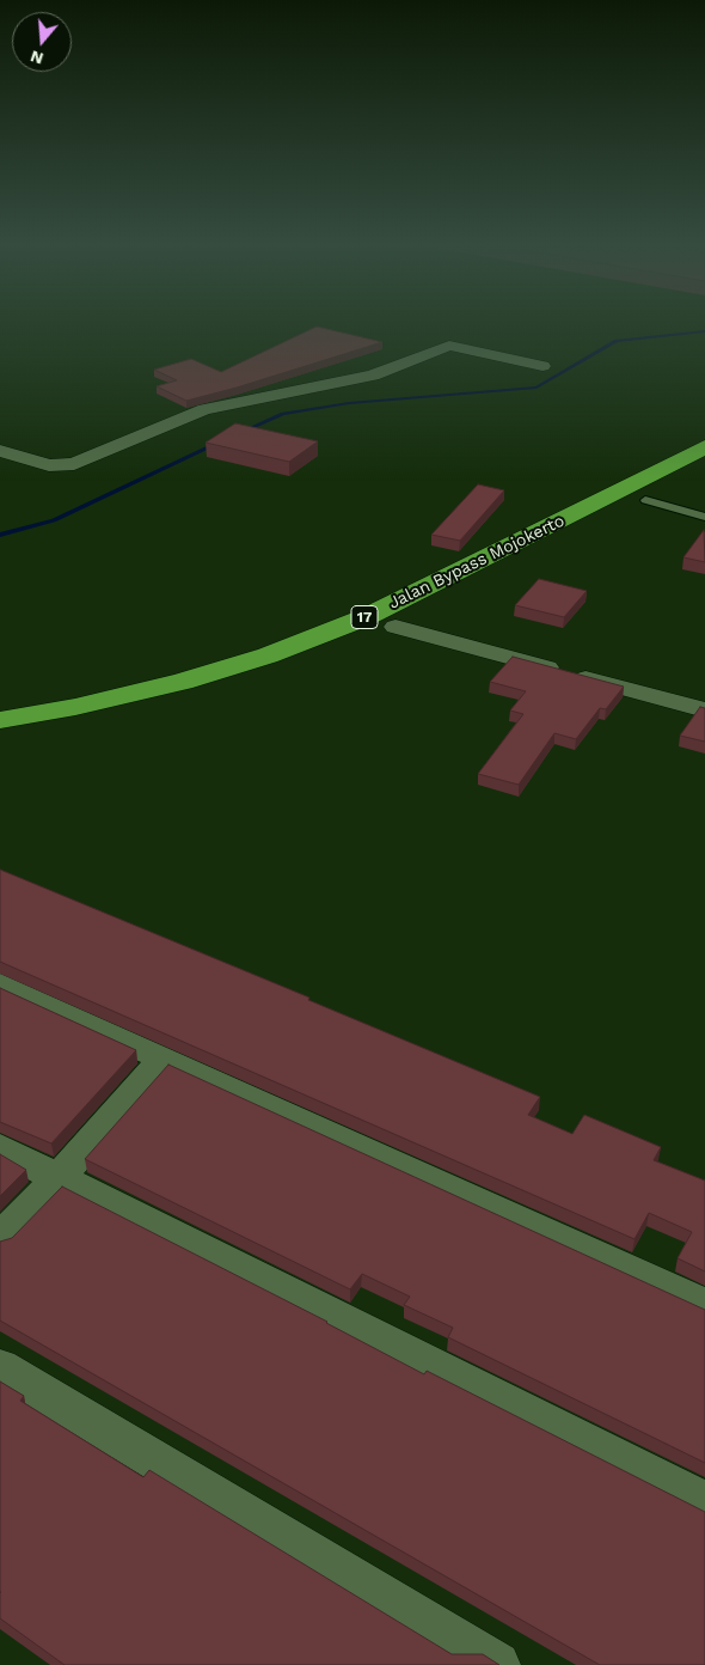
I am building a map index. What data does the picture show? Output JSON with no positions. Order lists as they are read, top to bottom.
{
  "streets": {
    "highway": ["Jalan Bypass Mojokerto", "17"]
  },
  "north": "bottom"
}
